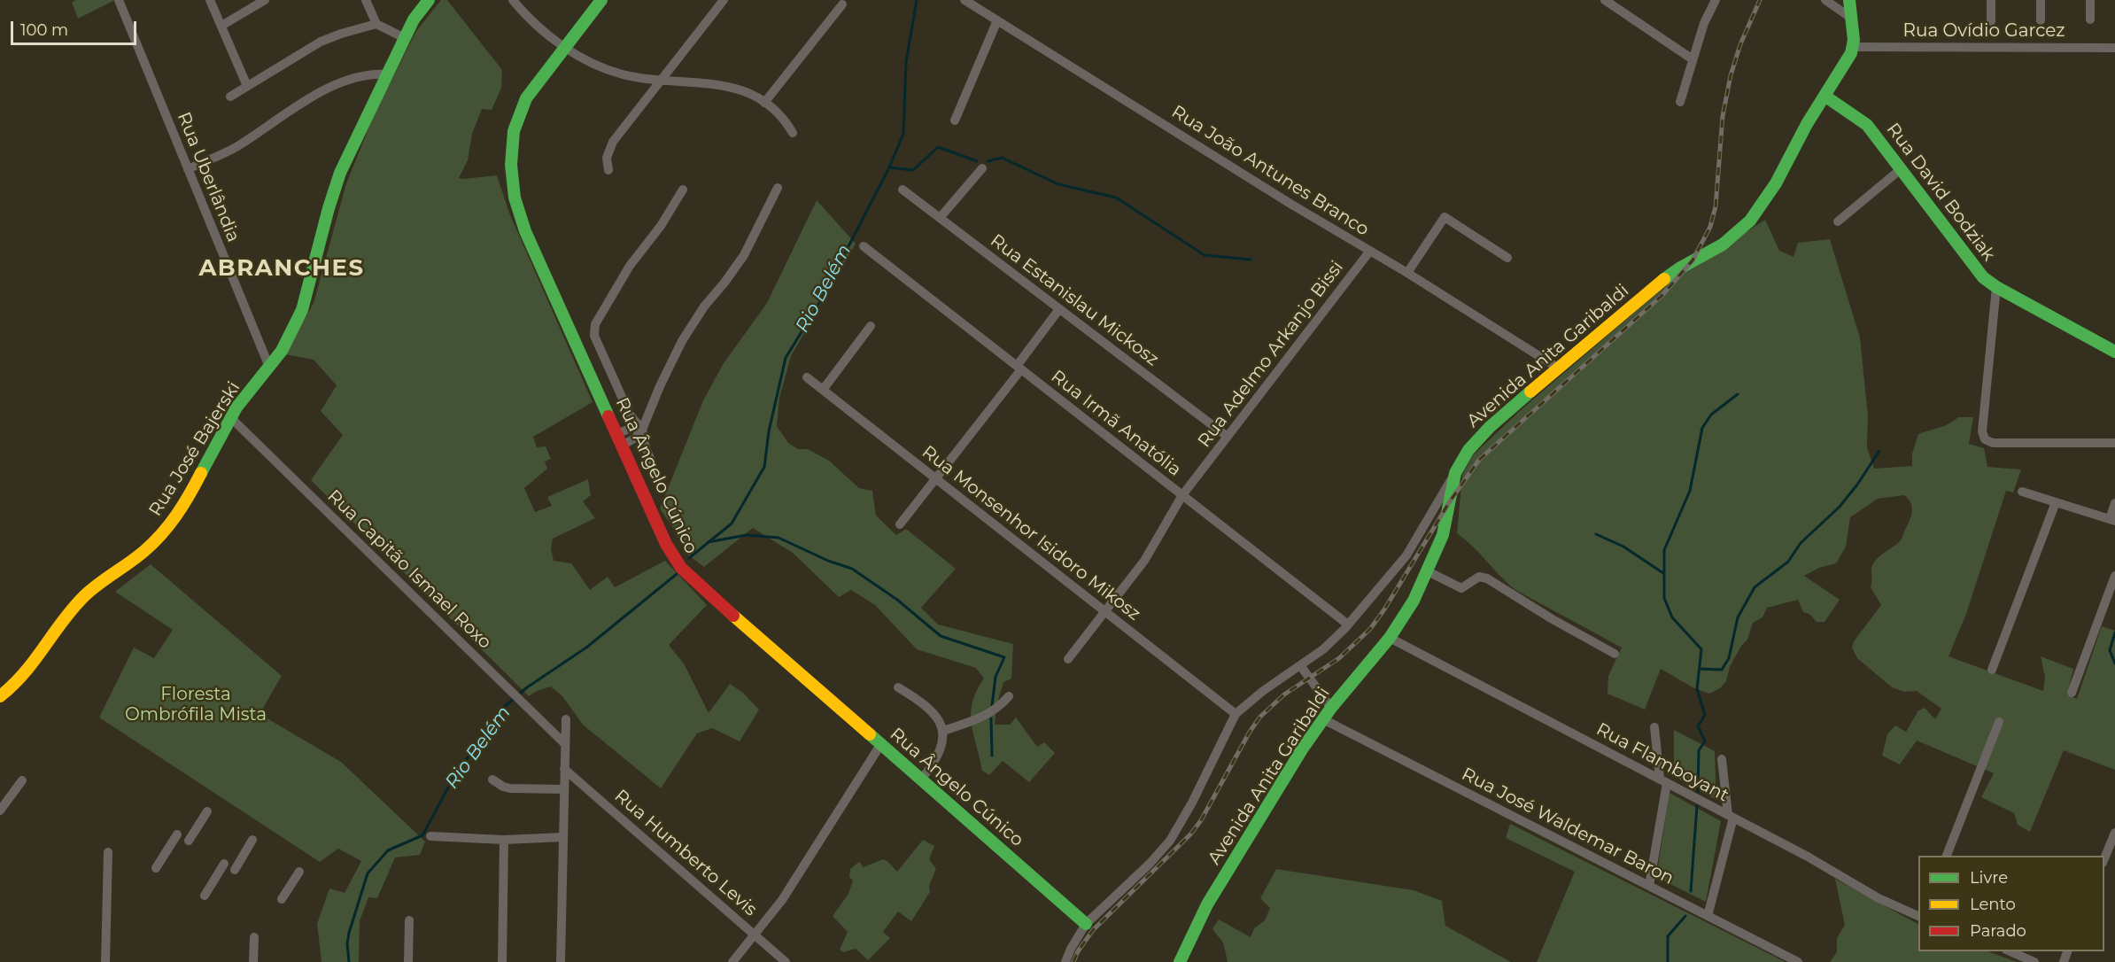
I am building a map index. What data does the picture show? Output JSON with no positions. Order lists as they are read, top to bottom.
{
  "streets": {
    "main road": [
      "Rua David Bodziak",
      "Avenida Anita Garibaldi",
      "Rua José Bajerski",
      "Rua Ângelo Cúnico"
    ],
    "street": [
      "Rua Ovídio Garcez",
      "Rua João Antunes Branco",
      "Rua Uberlândia",
      "Rua Estanislau Mickosz",
      "Rua Adelmo Arkanjo Bissi",
      "Rua Irmã Anatólia",
      "Rua Monsenhor Isidoro Mikosz",
      "Rua Capitão Ismael Roxo",
      "Rua Flamboyant",
      "Rua José Waldemar Baron",
      "Rua Humberto Levis"
    ]
  },
  "crossings": [
    ["Rua Ovídio Garcez", "Avenida Anita Garibaldi"],
    ["Rua João Antunes Branco", "Rua Adelmo Arkanjo Bissi"],
    ["Rua João Antunes Branco", "Avenida Anita Garibaldi"],
    ["Rua Uberlândia", "Rua José Bajerski"],
    ["Rua David Bodziak", "Avenida Anita Garibaldi"],
    ["Rua Estanislau Mickosz", "Rua Adelmo Arkanjo Bissi"],
    ["Rua Adelmo Arkanjo Bissi", "Rua Irmã Anatólia"],
    ["Rua Adelmo Arkanjo Bissi", "Rua Monsenhor Isidoro Mikosz"],
    ["Avenida Anita Garibaldi", "Rua Flamboyant"],
    ["Avenida Anita Garibaldi", "Rua José Waldemar Baron"],
    ["Rua José Bajerski", "Rua Capitão Ismael Roxo"]
  ],
  "districts": ["ABRANCHES"],
  "water": ["Rio Belém"],
  "parks": ["Floresta Ombrófila Mista"],
  "legend": ["Livre", "Lento", "Parado"],
  "scale_bar": "100 m"
}
